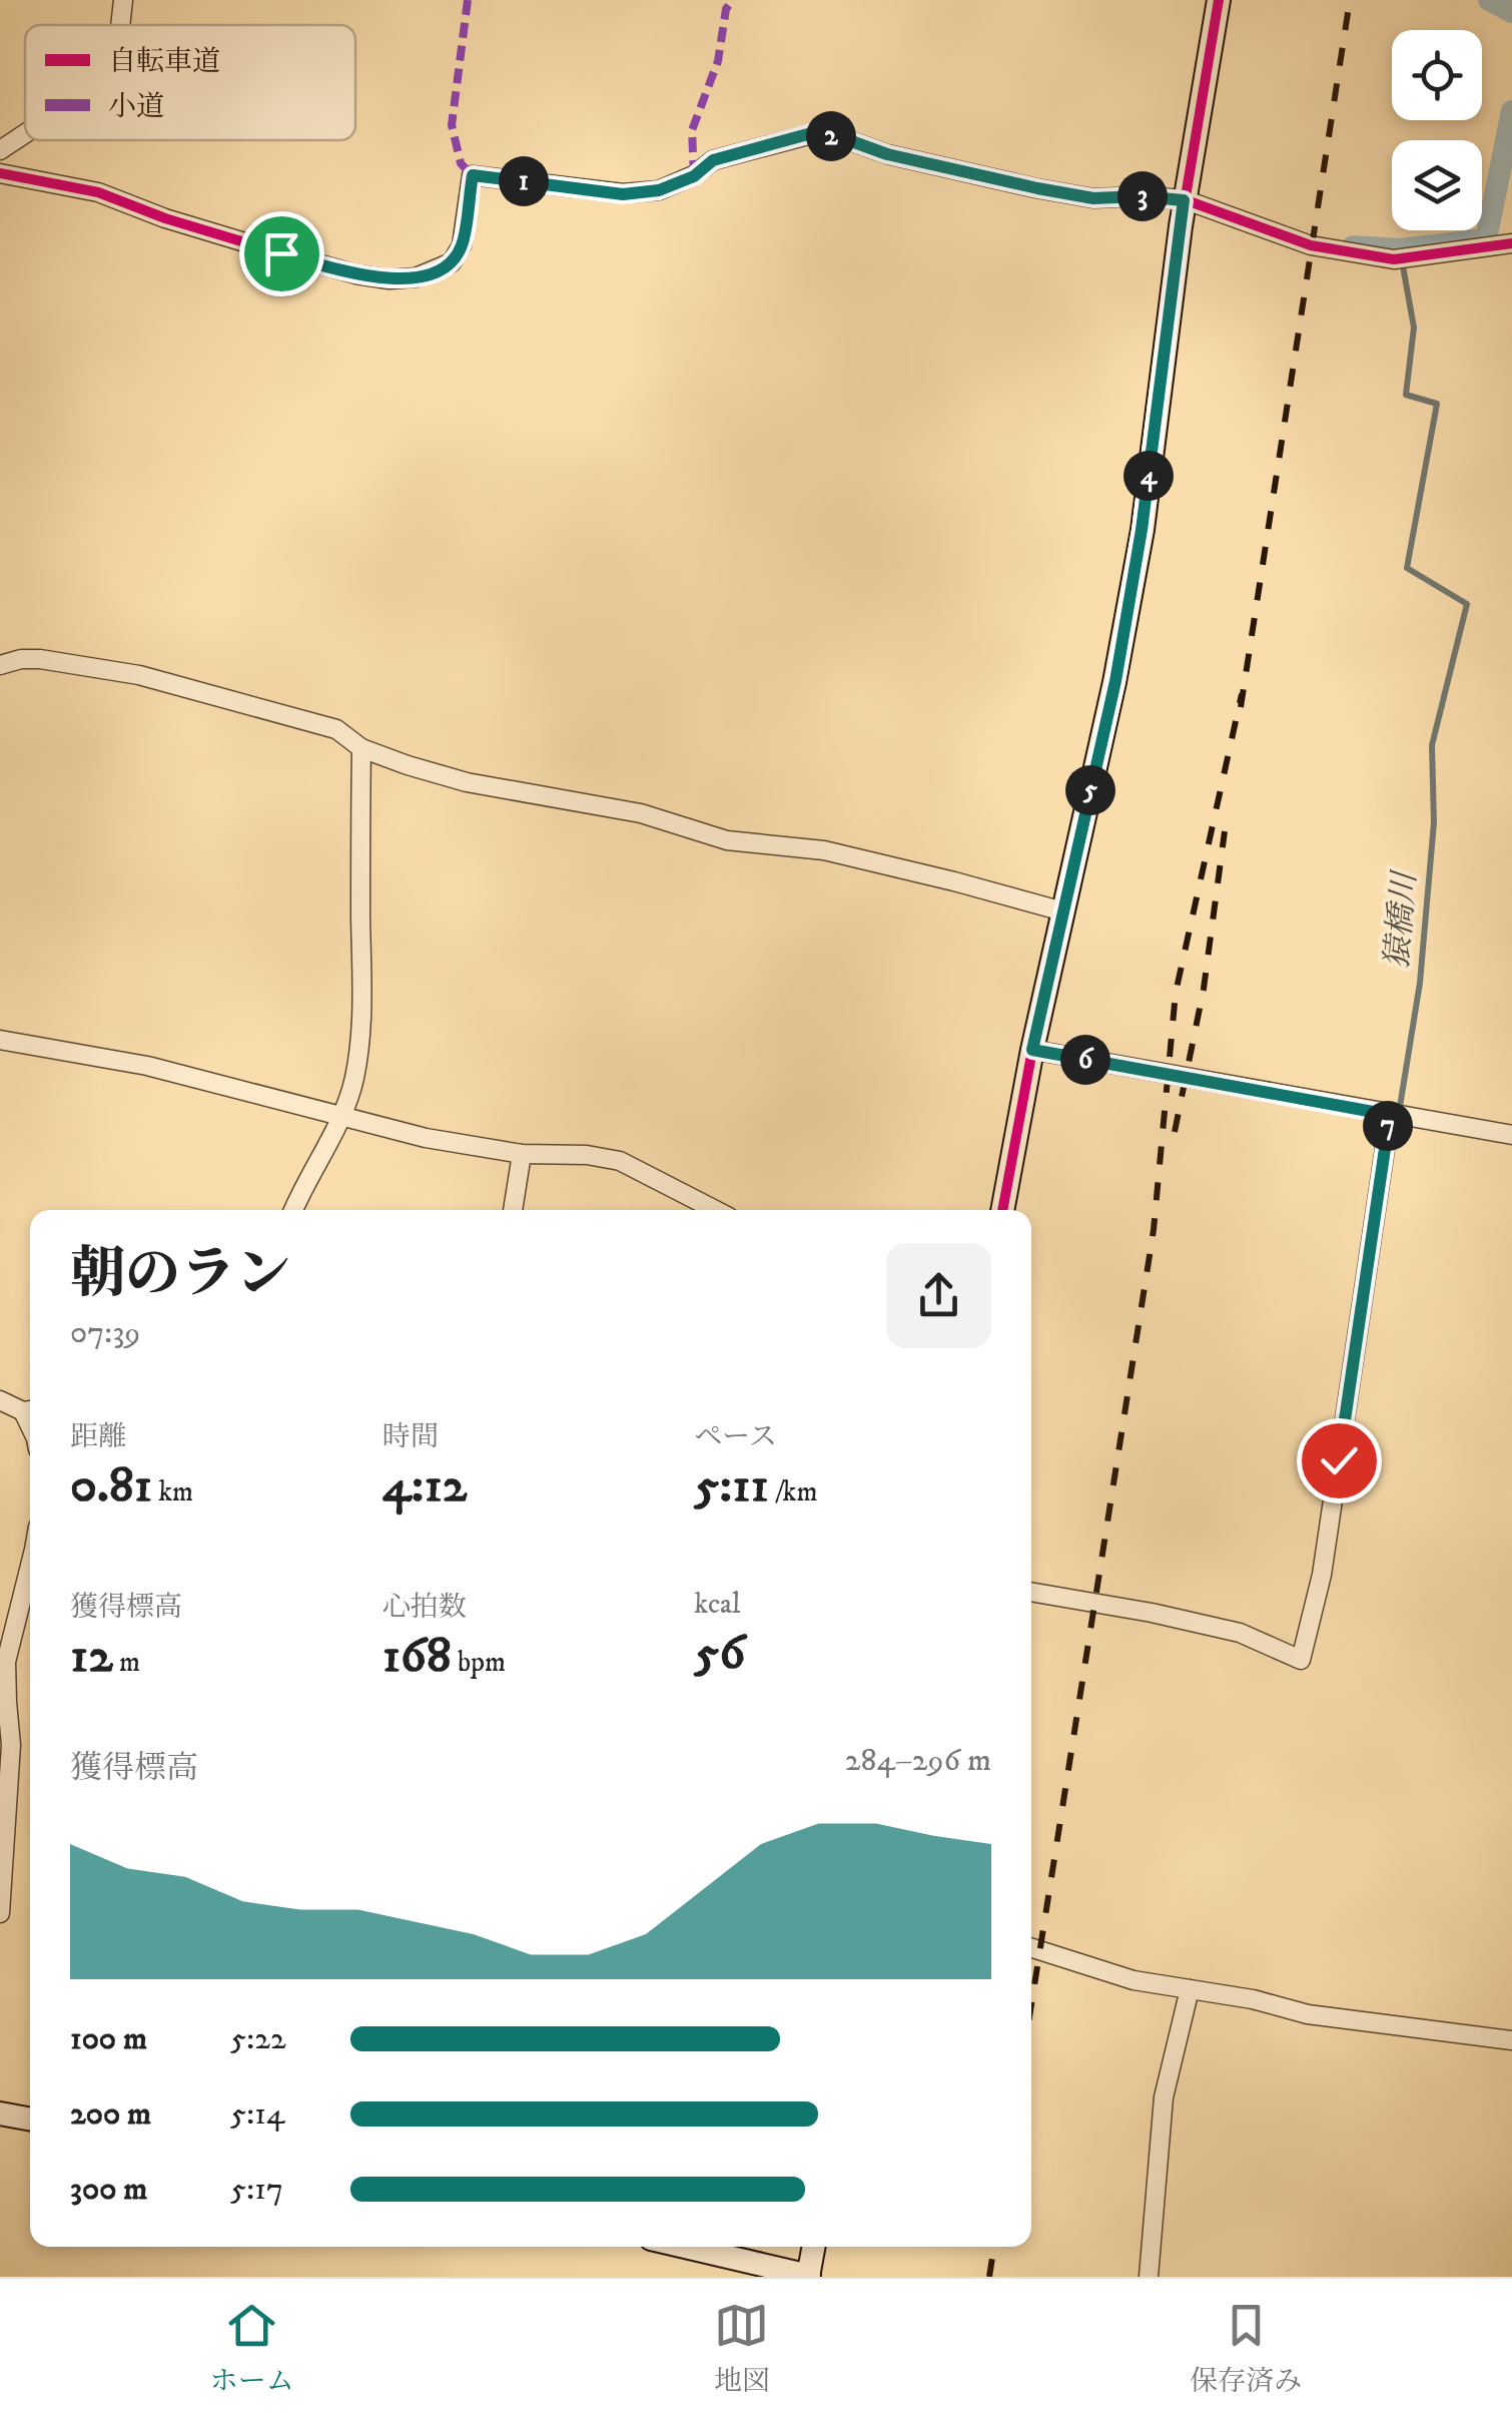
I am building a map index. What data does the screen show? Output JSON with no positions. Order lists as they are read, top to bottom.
{
  "water": ["猿橋川"],
  "legend": ["自転車道", "小道"],
  "page": {
    "pins": [
      "2",
      "1",
      "3",
      "4",
      "5",
      "6",
      "7"
    ],
    "heading": ["朝のラン", "07:39"],
    "stats": [
      ["距離", "0.81 km"],
      ["時間", "4:12"],
      ["ペース", "5:11 /km"],
      ["獲得標高", "12 m"],
      ["心拍数", "168 bpm"],
      ["kcal", "56"]
    ],
    "chart": ["獲得標高", "284–296 m"],
    "list": [
      {
        "name": "100 m",
        "note": "5:22"
      },
      {
        "name": "200 m",
        "note": "5:14"
      },
      {
        "name": "300 m",
        "note": "5:17"
      }
    ],
    "tabs": ["ホーム", "地図", "保存済み"]
  }
}
